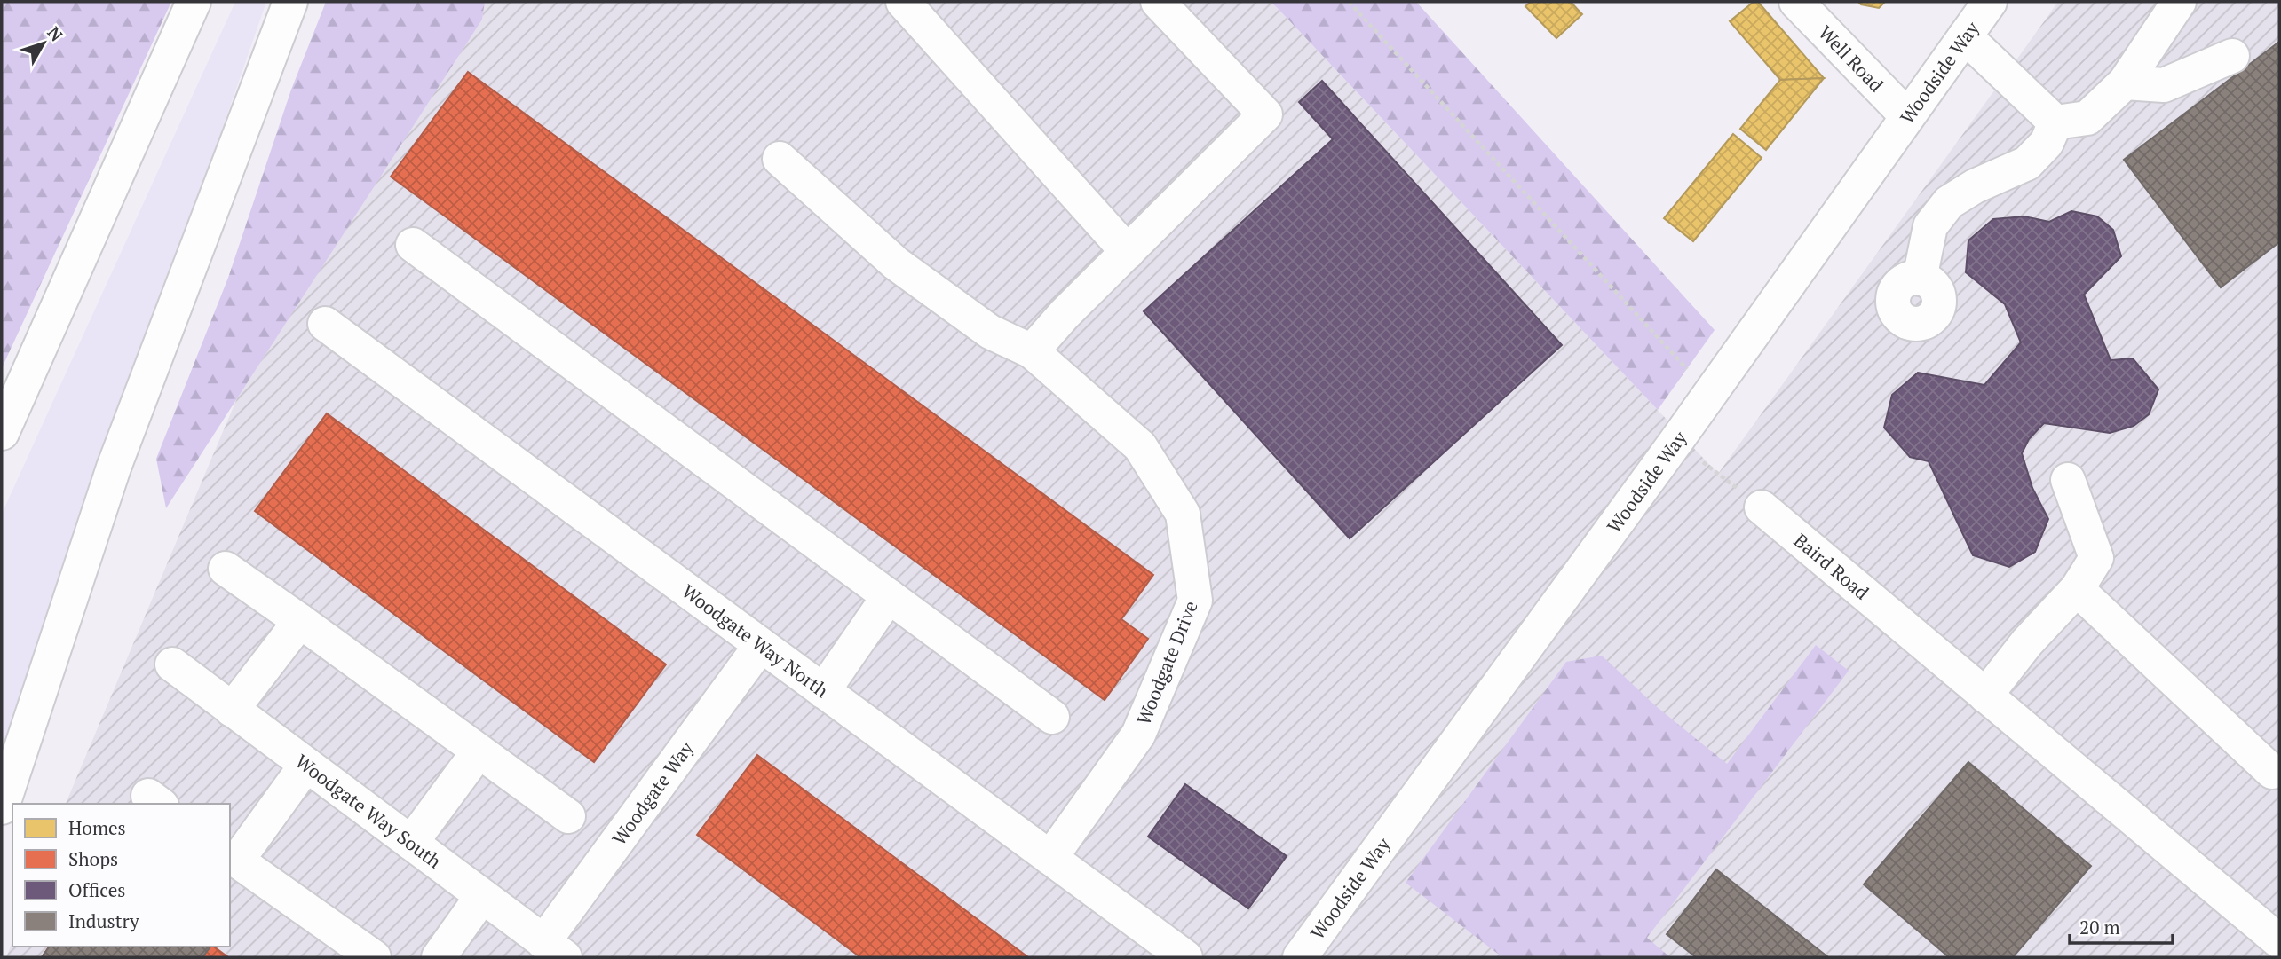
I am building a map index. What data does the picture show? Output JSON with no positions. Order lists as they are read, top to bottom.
{
  "streets": {
    "main road": [
      "Well Road",
      "Woodside Way",
      "Baird Road",
      "Woodgate Way North",
      "Woodgate Drive",
      "Woodgate Way",
      "Woodgate Way South"
    ]
  },
  "crossings": [
    ["Well Road", "Woodside Way"],
    ["Woodgate Way North", "Woodgate Drive"],
    ["Woodgate Way North", "Woodgate Way"],
    ["Woodgate Way", "Woodgate Way South"]
  ],
  "legend": [
    "Homes",
    "Shops",
    "Offices",
    "Industry"
  ],
  "scale_bar": "20 m",
  "north": "top right"
}
